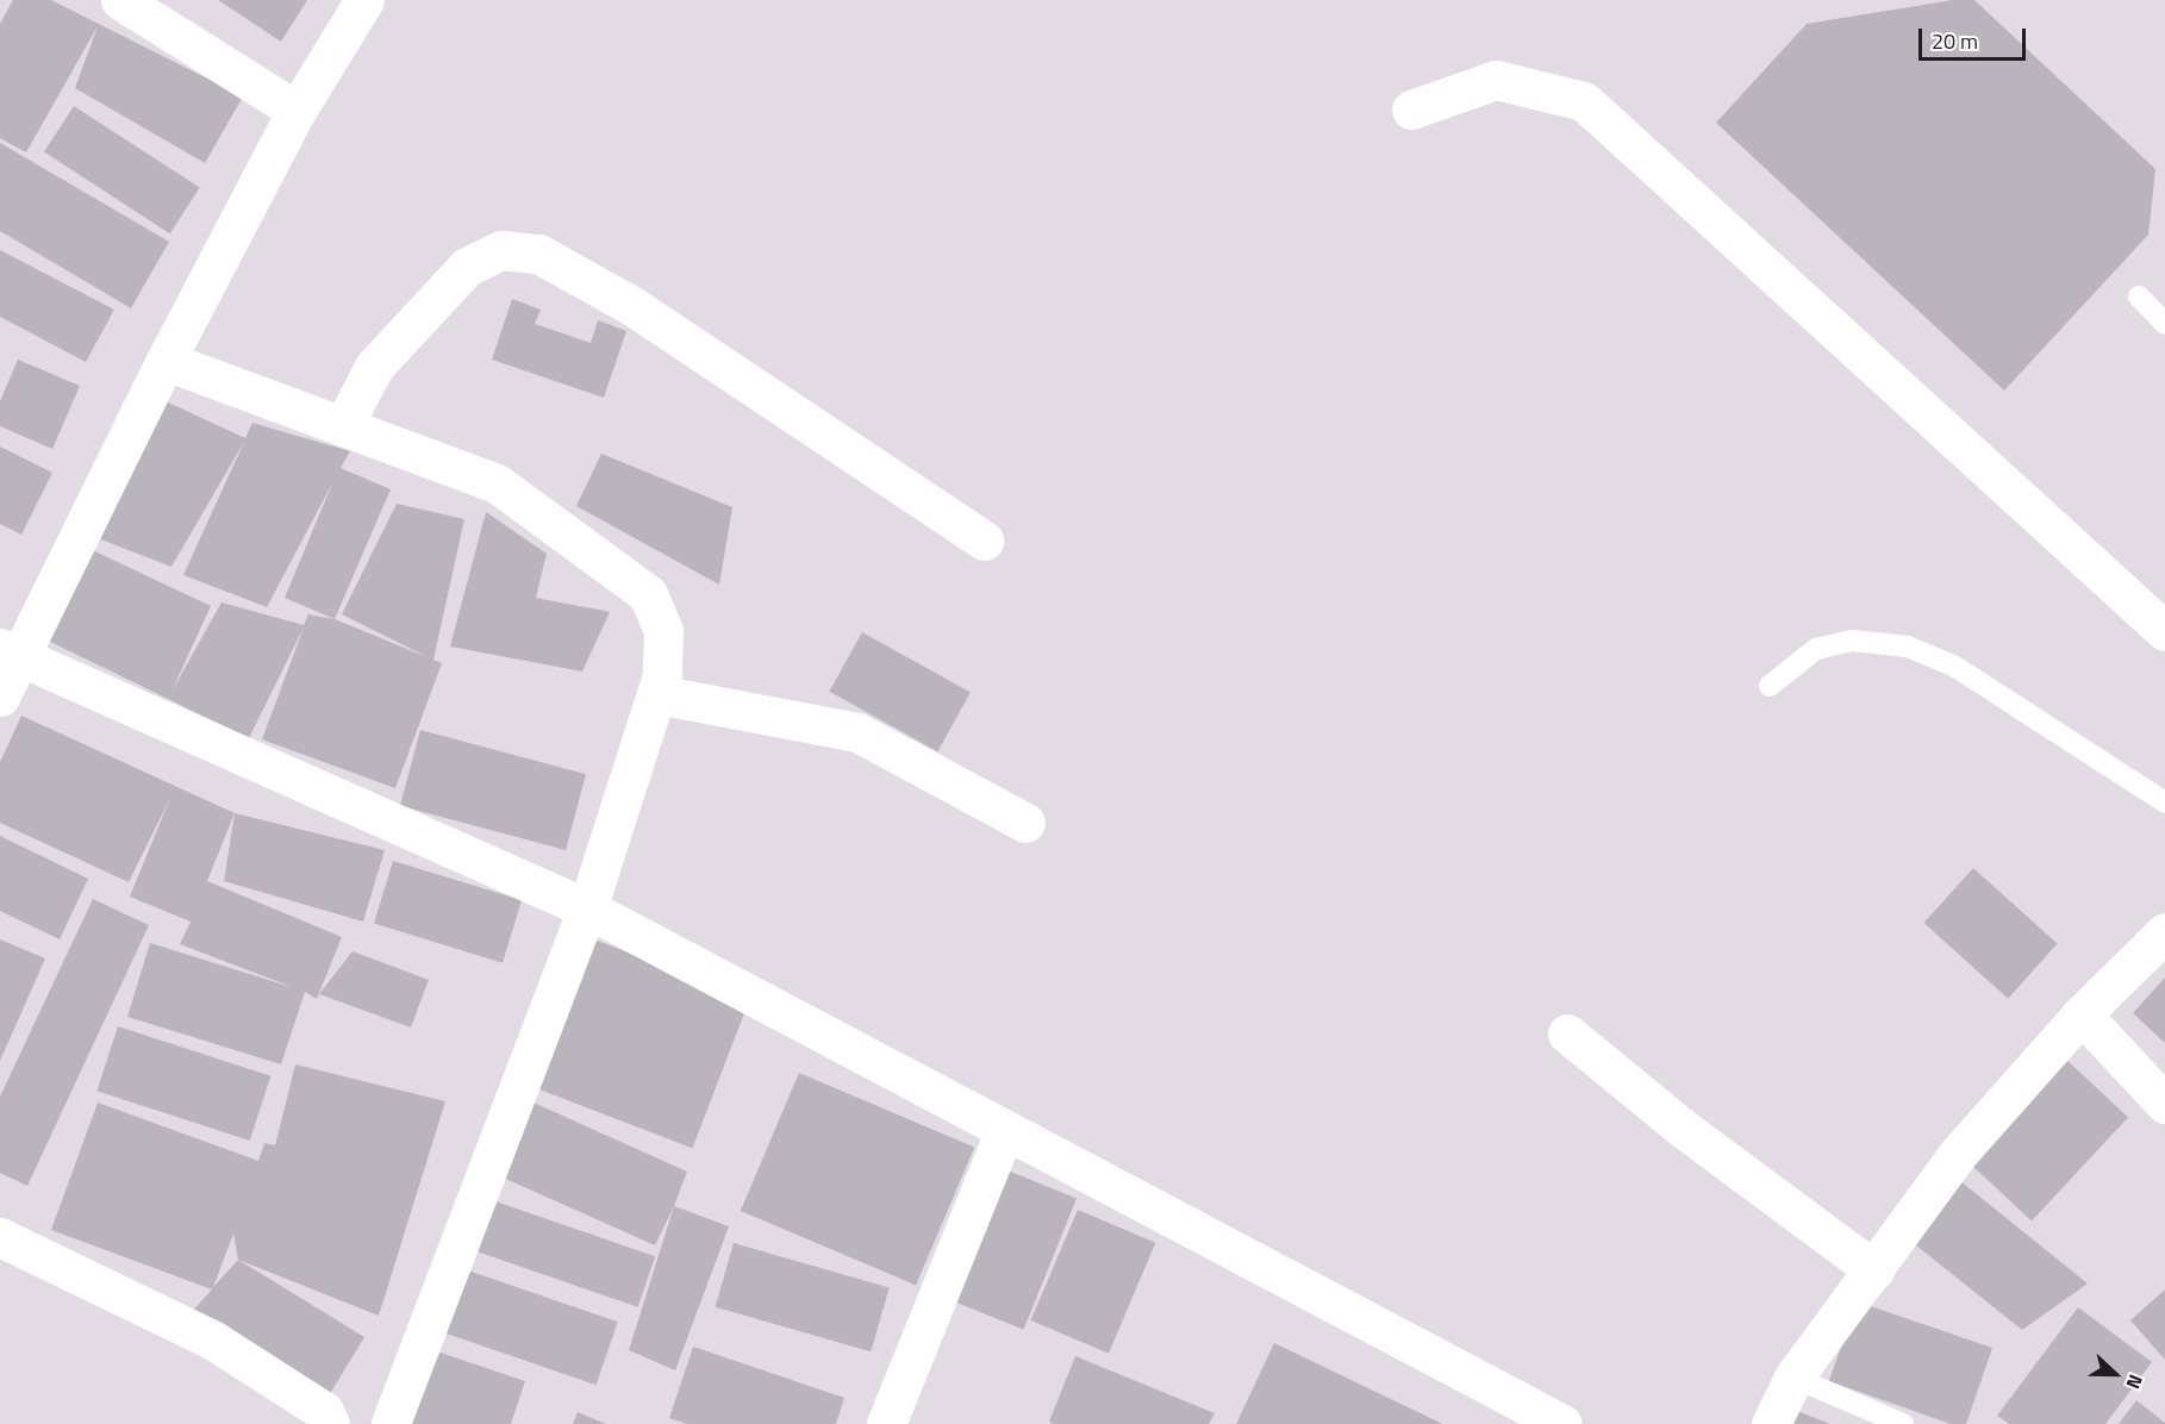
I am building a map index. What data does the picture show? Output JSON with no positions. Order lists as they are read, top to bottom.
{
  "scale_bar": "20 m",
  "north": "right"
}
